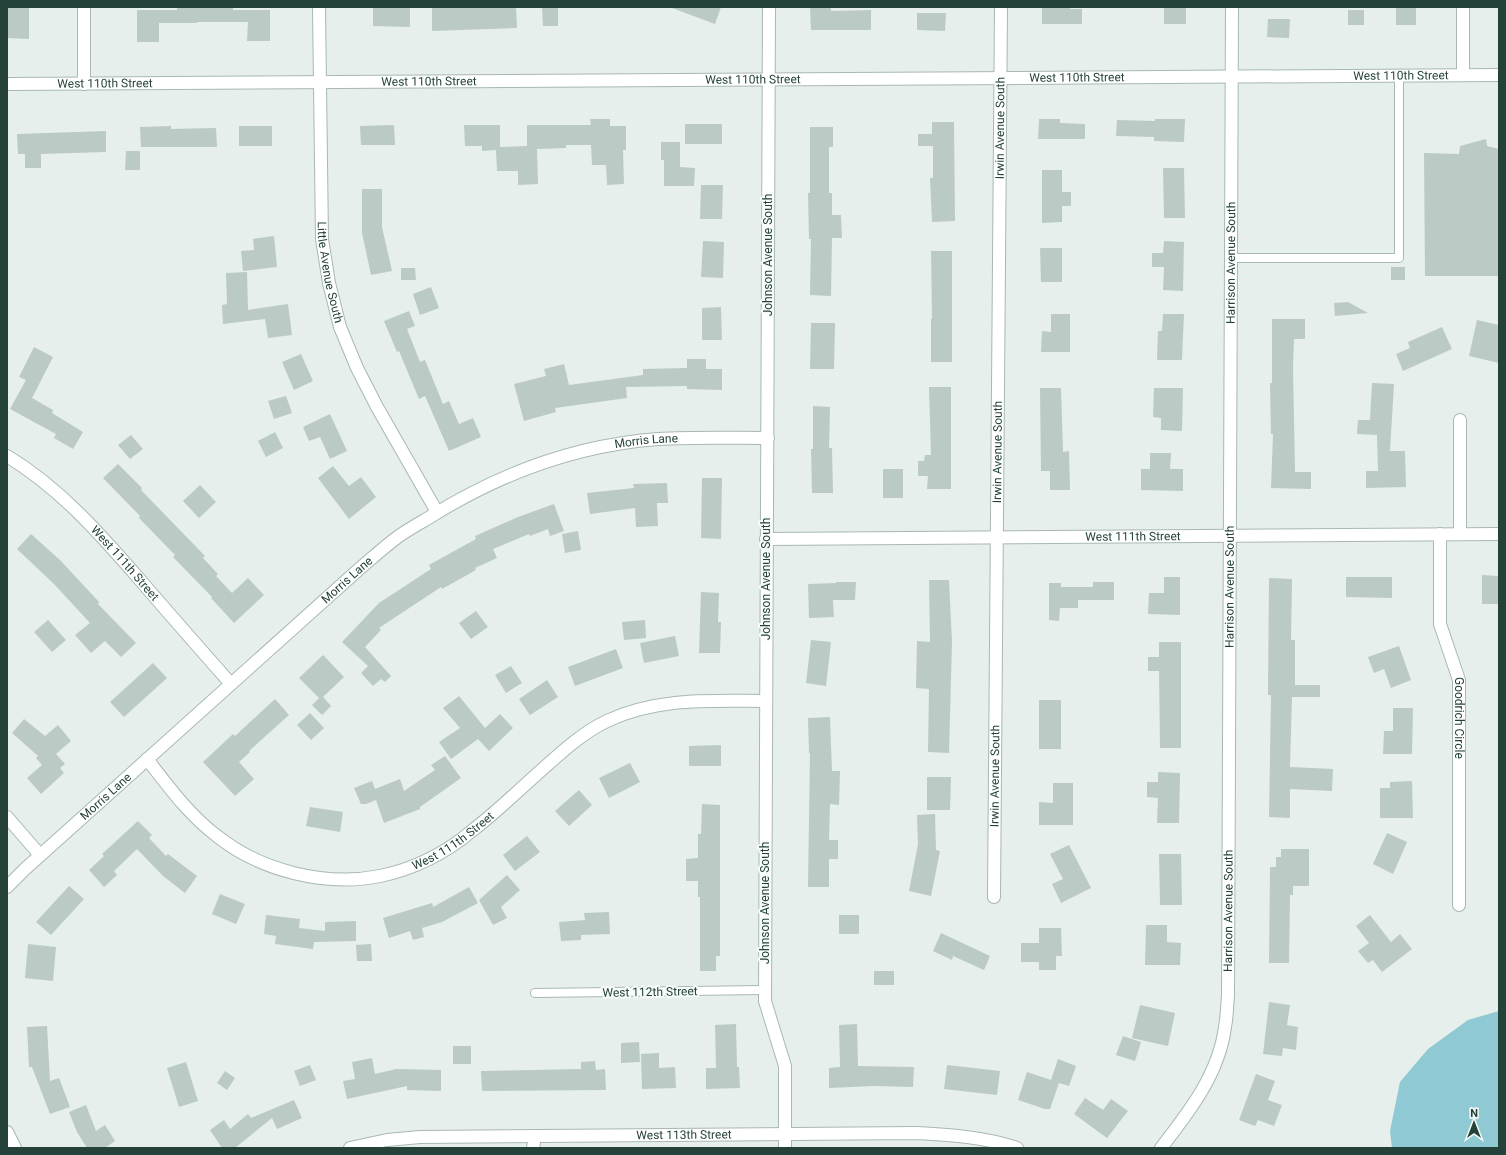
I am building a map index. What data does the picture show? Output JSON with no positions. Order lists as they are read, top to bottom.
{
  "streets": {
    "street": [
      "West 110th Street",
      "Irwin Avenue South",
      "Johnson Avenue South",
      "Harrison Avenue South",
      "Little Avenue South",
      "Morris Lane",
      "West 111th Street",
      "Goodrich Circle",
      "West 113th Street"
    ],
    "lane": ["West 112th Street"]
  },
  "crossings": [
    ["West 110th Street", "Irwin Avenue South"],
    ["West 110th Street", "Johnson Avenue South"],
    ["West 110th Street", "Harrison Avenue South"],
    ["West 110th Street", "Little Avenue South"],
    ["Irwin Avenue South", "West 111th Street"],
    ["Johnson Avenue South", "Morris Lane"],
    ["Johnson Avenue South", "West 111th Street"],
    ["Johnson Avenue South", "West 112th Street"],
    ["Johnson Avenue South", "West 113th Street"],
    ["Harrison Avenue South", "West 111th Street"],
    ["Little Avenue South", "Morris Lane"],
    ["Morris Lane", "West 111th Street"],
    ["West 111th Street", "Goodrich Circle"]
  ],
  "north": "top"
}
